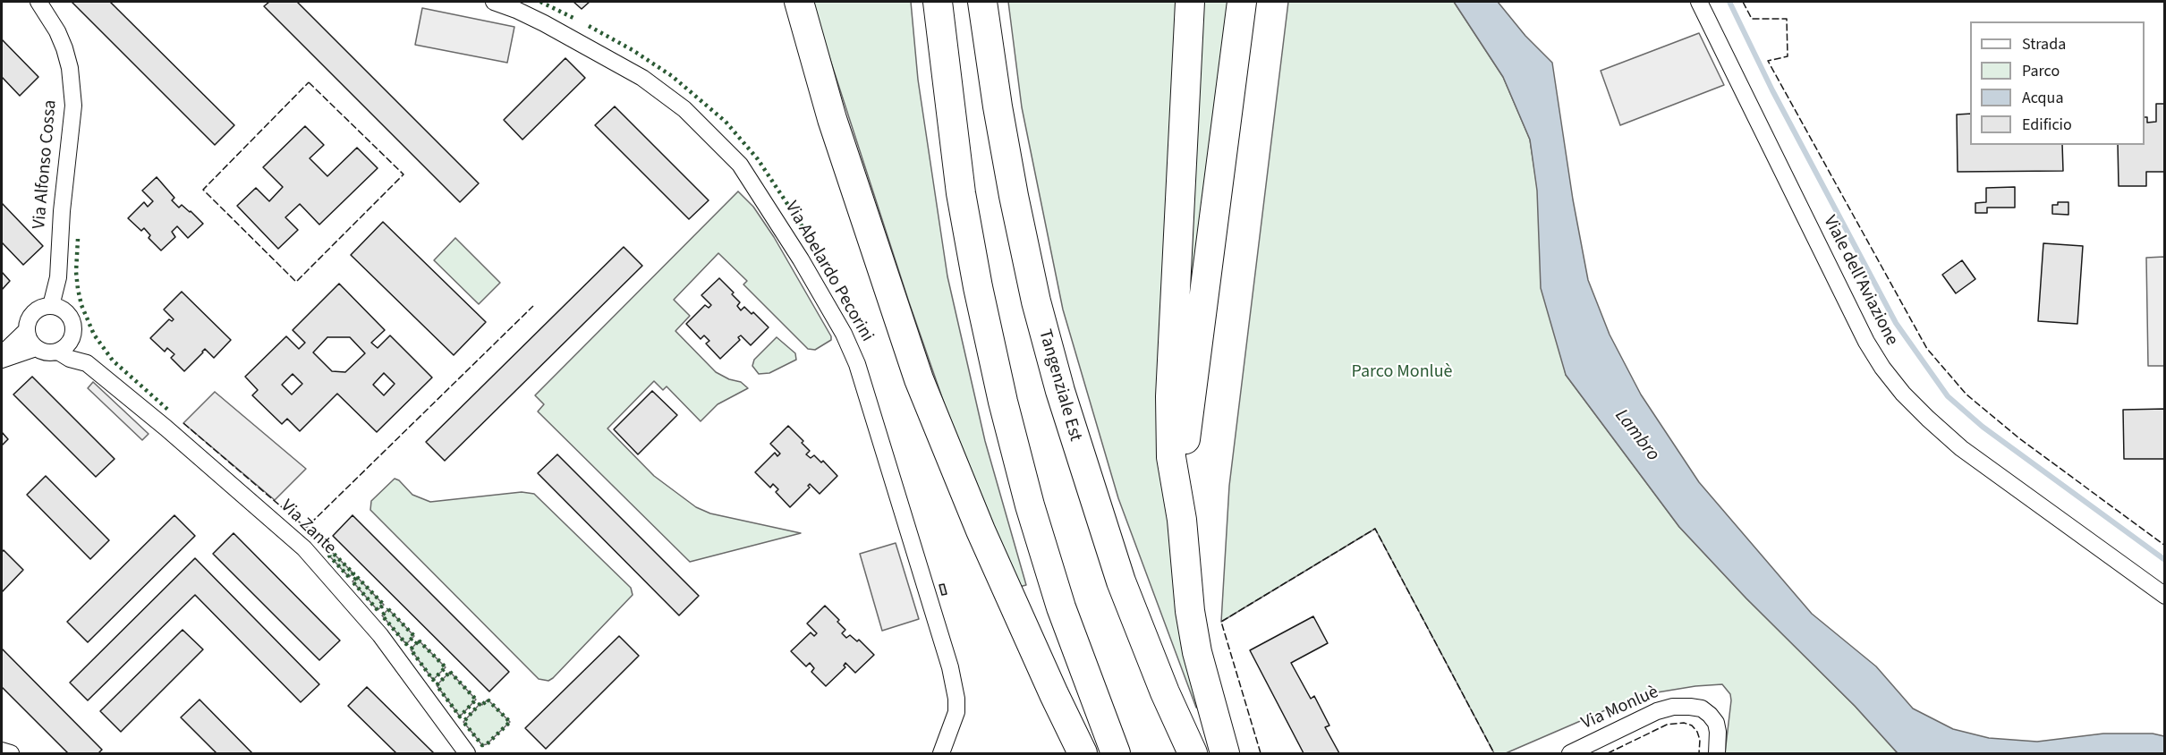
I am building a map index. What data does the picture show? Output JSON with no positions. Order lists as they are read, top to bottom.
{
  "streets": {
    "highway": ["Tangenziale Est"],
    "street": [
      "Via Alfonso Cossa",
      "Via Abelardo Pecorini",
      "Viale dell'Aviazione",
      "Via Zante",
      "Via Monluè"
    ]
  },
  "crossings": [
    ["Via Alfonso Cossa", "Via Zante"]
  ],
  "water": ["Lambro"],
  "parks": ["Parco Monluè"],
  "legend": [
    "Strada",
    "Parco",
    "Acqua",
    "Edificio"
  ]
}
